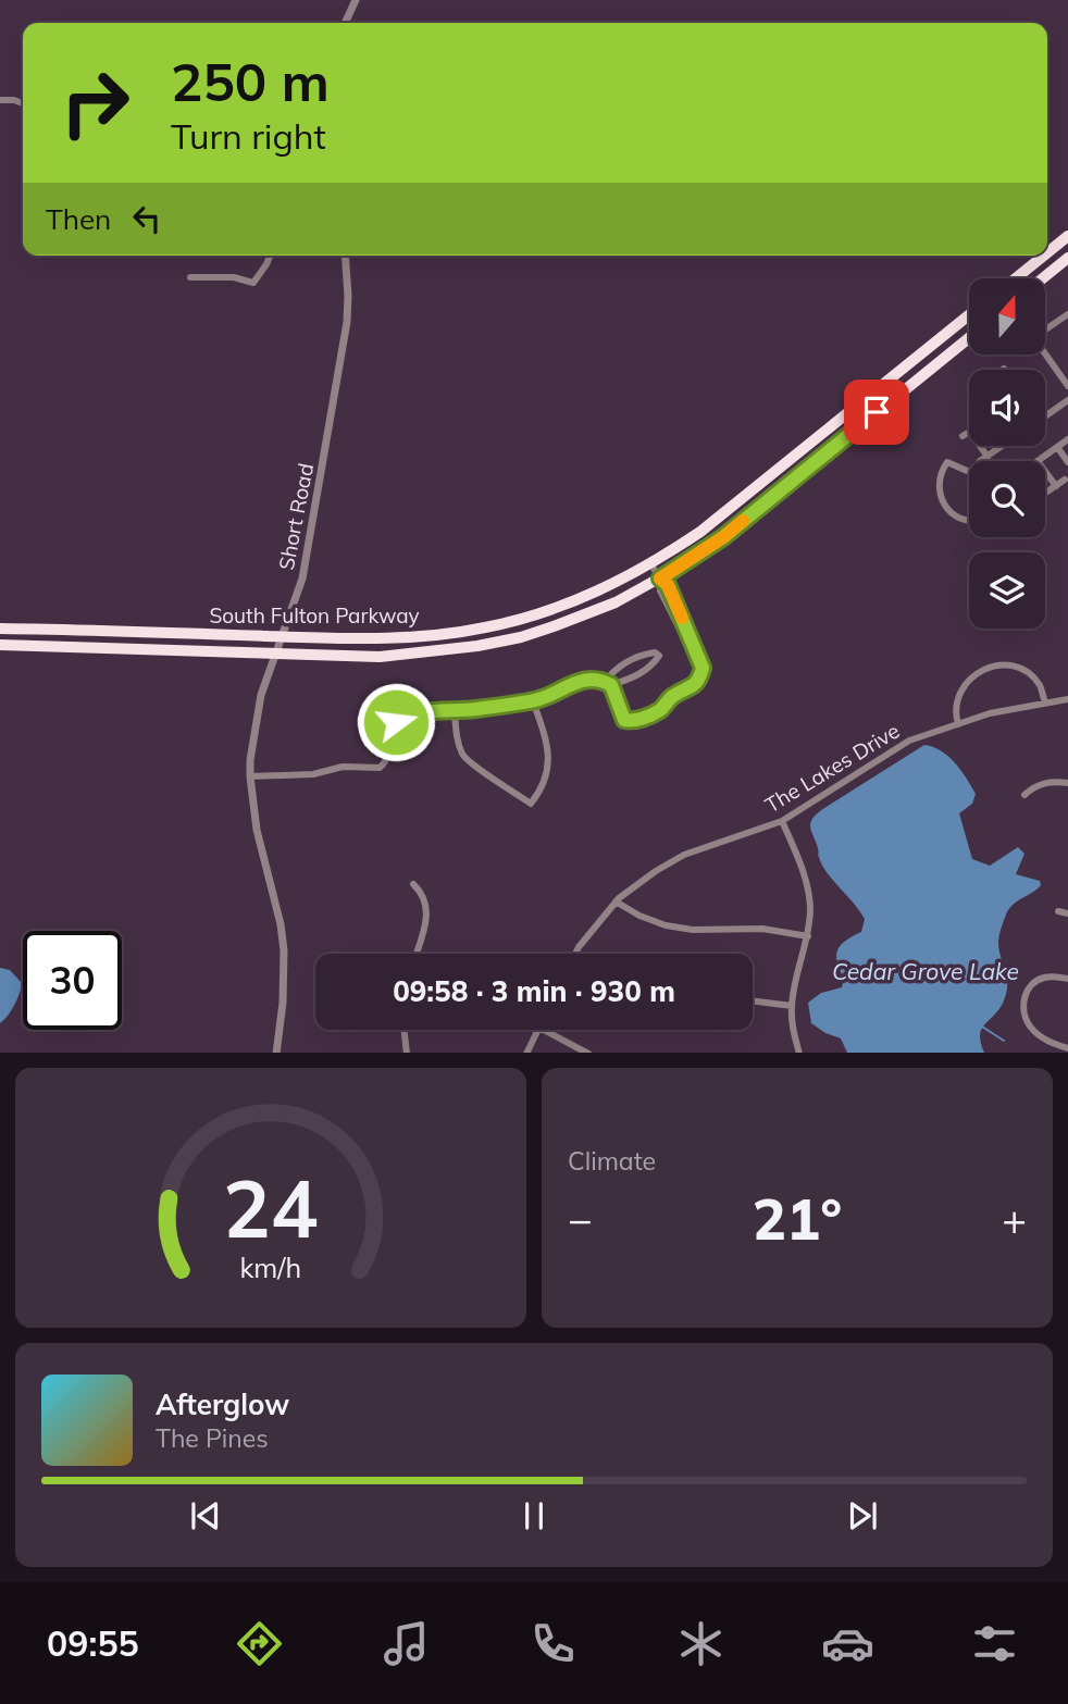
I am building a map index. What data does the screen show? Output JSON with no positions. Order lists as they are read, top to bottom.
{
  "streets": {
    "highway": ["South Fulton Parkway"],
    "street": ["Short Road", "The Lakes Drive"]
  },
  "crossings": [
    ["Short Road", "South Fulton Parkway"]
  ],
  "water": ["Cedar Grove Lake"],
  "north": "top",
  "page": {
    "turn": ["250 m", "Turn right"],
    "then": "Then",
    "limit": "30",
    "trip": "09:58 · 3 min · 930 m",
    "tile": "Climate",
    "heat": ["−", "21°", "+"],
    "song": ["Afterglow", "The Pines"],
    "tabs": "09:55",
    "gauge": ["24", "km/h"]
  }
}
